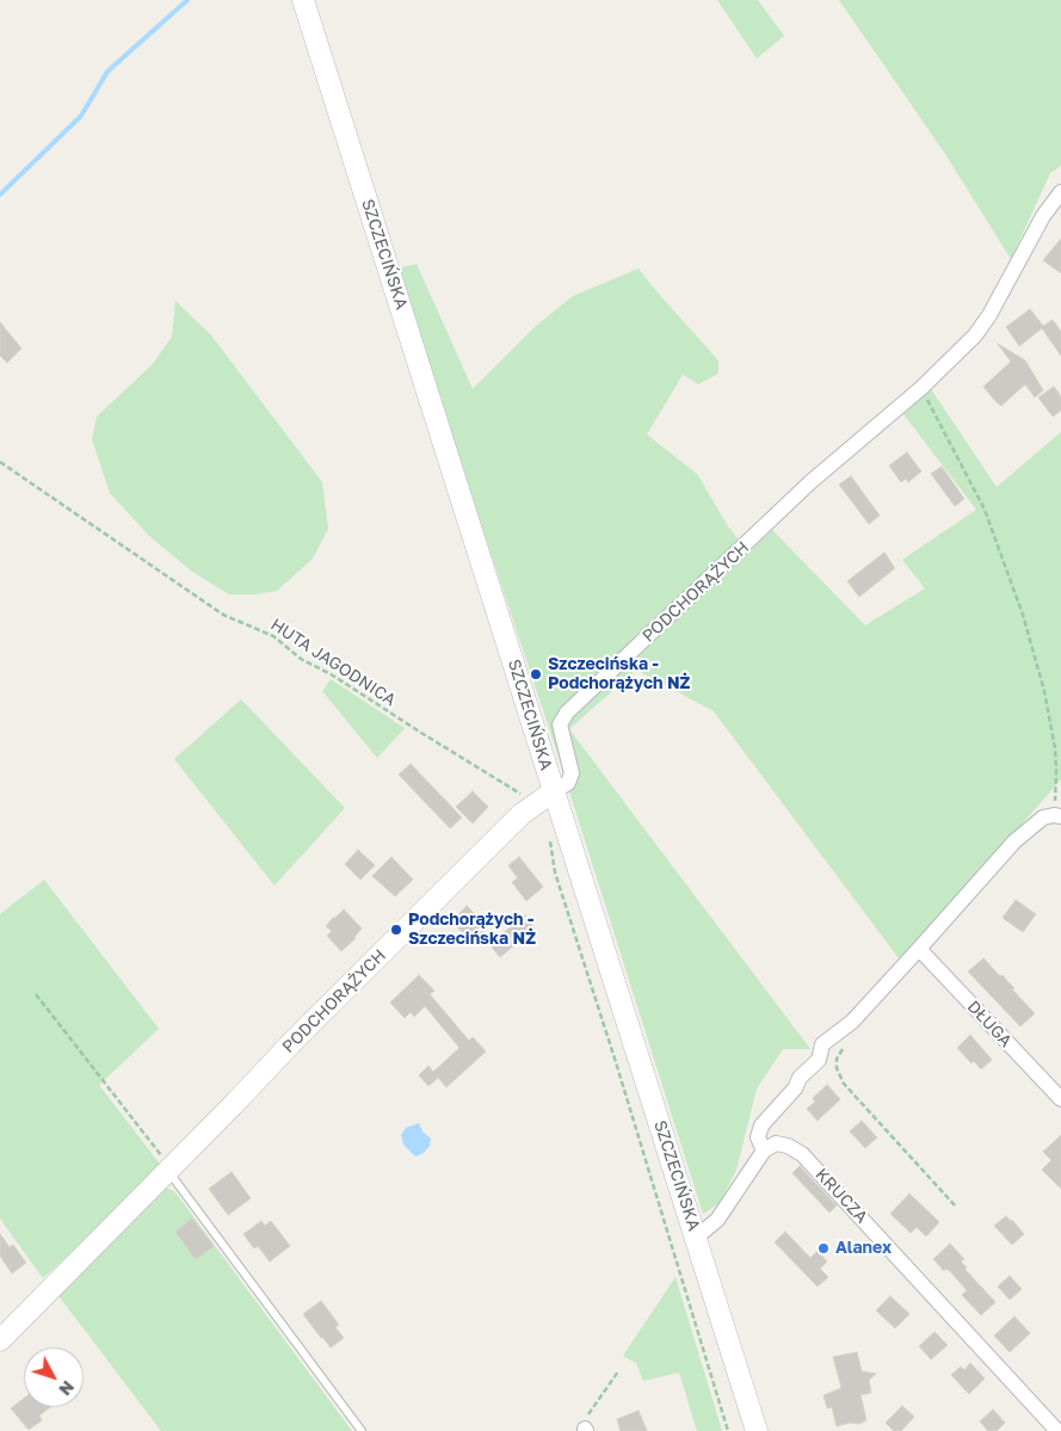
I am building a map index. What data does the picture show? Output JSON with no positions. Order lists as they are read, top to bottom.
{
  "streets": {
    "main road": ["SZCZECIŃSKA", "PODCHORĄŻYCH"],
    "street": ["DŁUGA", "KRUCZA"],
    "path": ["HUTA JAGODNICA"]
  },
  "crossings": [
    ["SZCZECIŃSKA", "PODCHORĄŻYCH"],
    ["PODCHORĄŻYCH", "HUTA JAGODNICA"]
  ],
  "places": ["Szczecińska - Podchorążych NŻ", "Podchorążych - Szczecińska NŻ", "Alanex"],
  "north": "bottom right"
}
